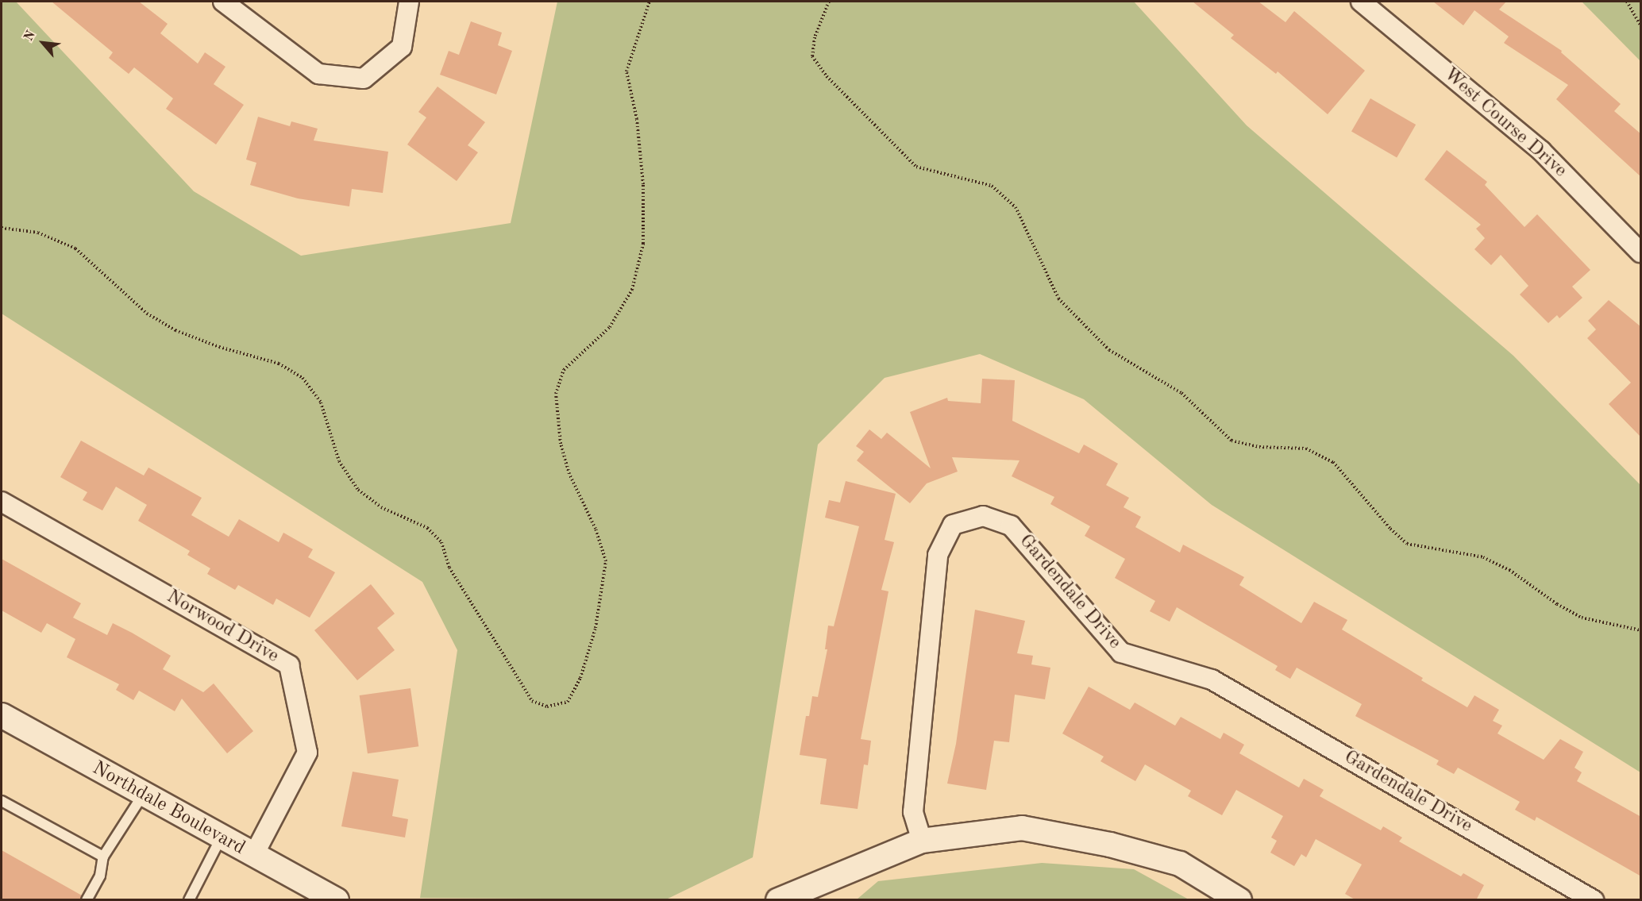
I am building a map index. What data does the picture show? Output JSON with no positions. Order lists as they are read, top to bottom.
{
  "streets": {
    "street": [
      "West Course Drive",
      "Gardendale Drive",
      "Norwood Drive",
      "Northdale Boulevard"
    ]
  },
  "crossings": [
    ["Norwood Drive", "Northdale Boulevard"]
  ],
  "north": "top left"
}
